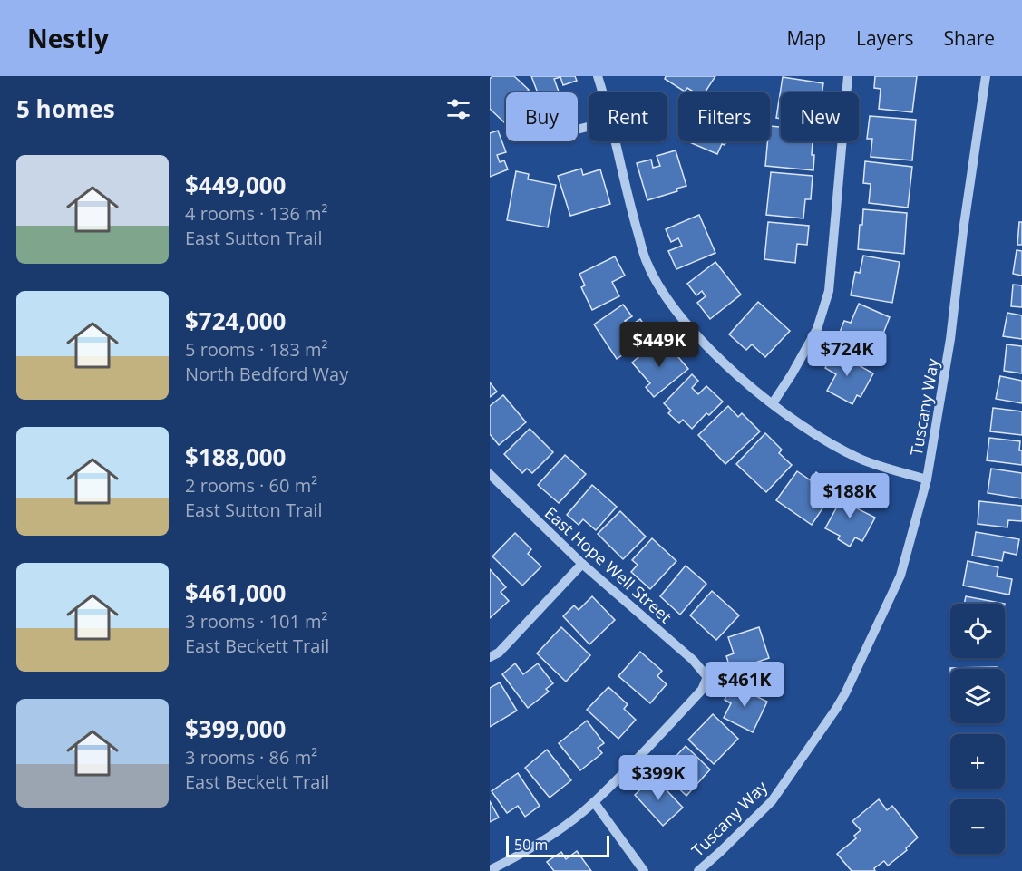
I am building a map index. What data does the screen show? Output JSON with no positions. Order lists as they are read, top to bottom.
{
  "streets": {
    "street": ["Tuscany Way", "East Hope Well Street"]
  },
  "scale_bar": "50 m",
  "page": {
    "header": "Nestly",
    "nav": ["Map", "Layers", "Share"],
    "heading": "5 homes",
    "chip": [
      "Buy",
      "Rent",
      "Filters",
      "New"
    ],
    "list": [
      {
        "name": "$449,000",
        "note": "4 rooms · 136 m² · East Sutton Trail"
      },
      {
        "name": "$724,000",
        "note": "5 rooms · 183 m² · North Bedford Way"
      },
      {
        "name": "$188,000",
        "note": "2 rooms · 60 m² · East Sutton Trail"
      },
      {
        "name": "$461,000",
        "note": "3 rooms · 101 m² · East Beckett Trail"
      },
      {
        "name": "$399,000",
        "note": "3 rooms · 86 m² · East Beckett Trail"
      }
    ],
    "price": [
      "$449K",
      "$724K",
      "$188K",
      "$461K",
      "$399K"
    ],
    "map_buttons": ["+", "−"],
    "scale": "50 m"
  }
}
